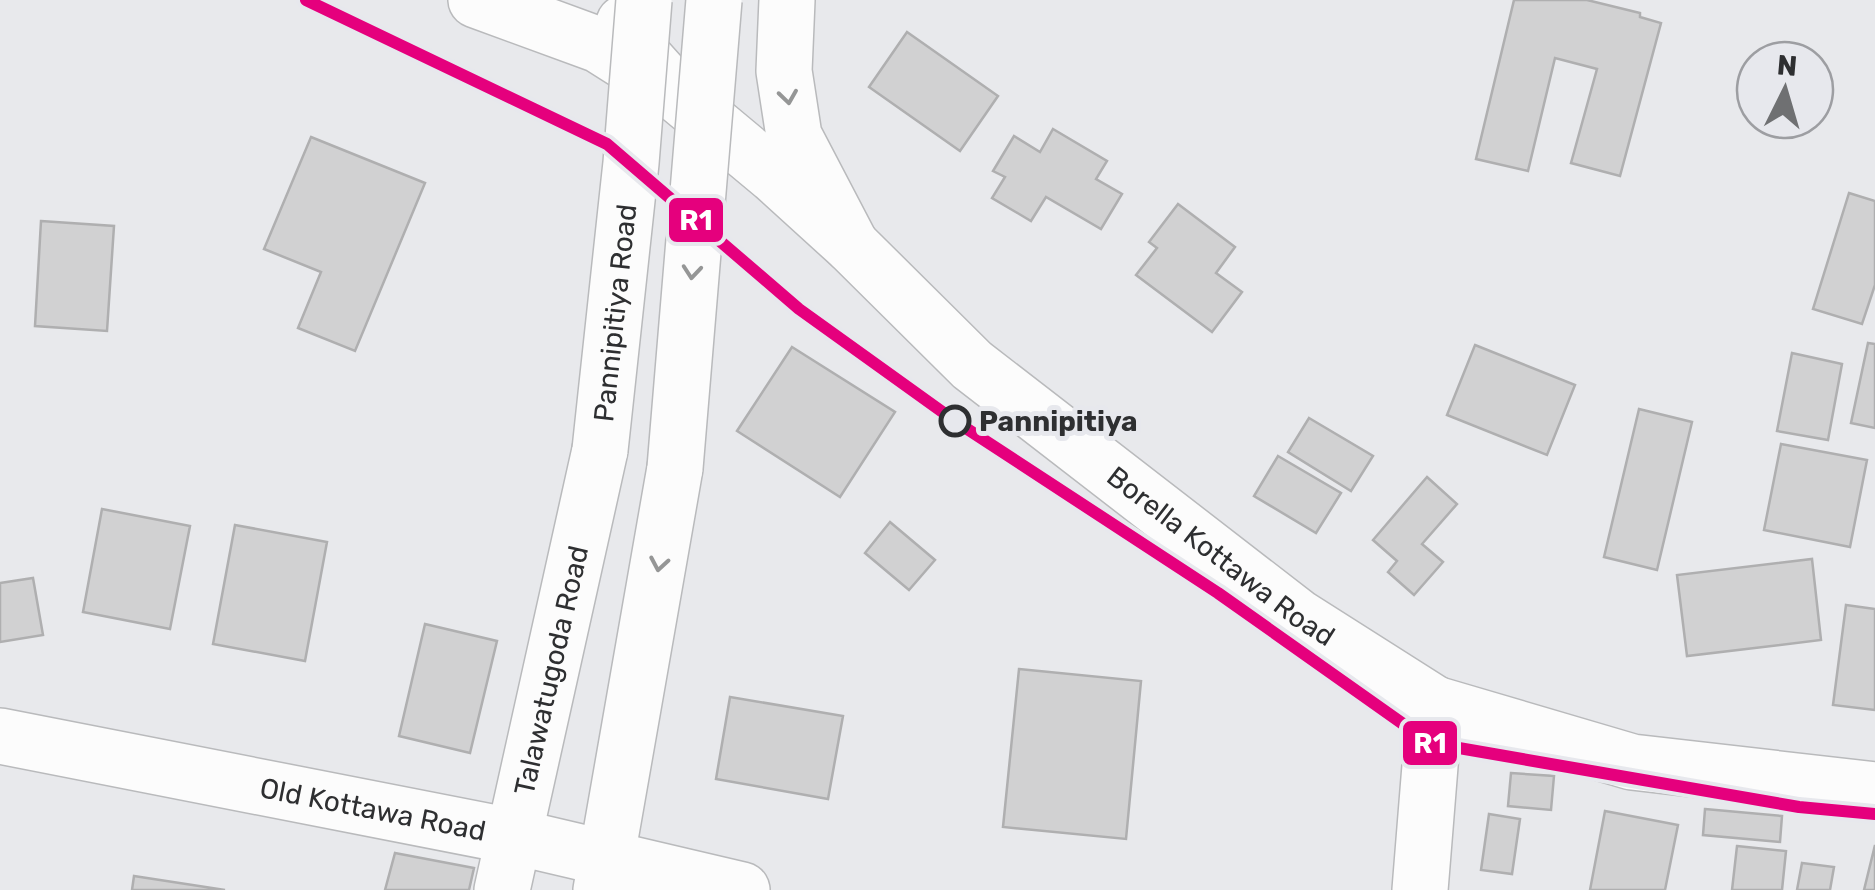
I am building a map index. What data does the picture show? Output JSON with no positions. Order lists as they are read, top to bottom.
{
  "streets": {
    "street": [
      "Pannipitiya Road",
      "Borella Kottawa Road",
      "Talawatugoda Road",
      "Old Kottawa Road"
    ]
  },
  "crossings": [
    ["Pannipitiya Road", "Talawatugoda Road"],
    ["Talawatugoda Road", "Old Kottawa Road"]
  ],
  "places": ["Pannipitiya"],
  "lines": ["transit line R1"],
  "north": "top"
}
